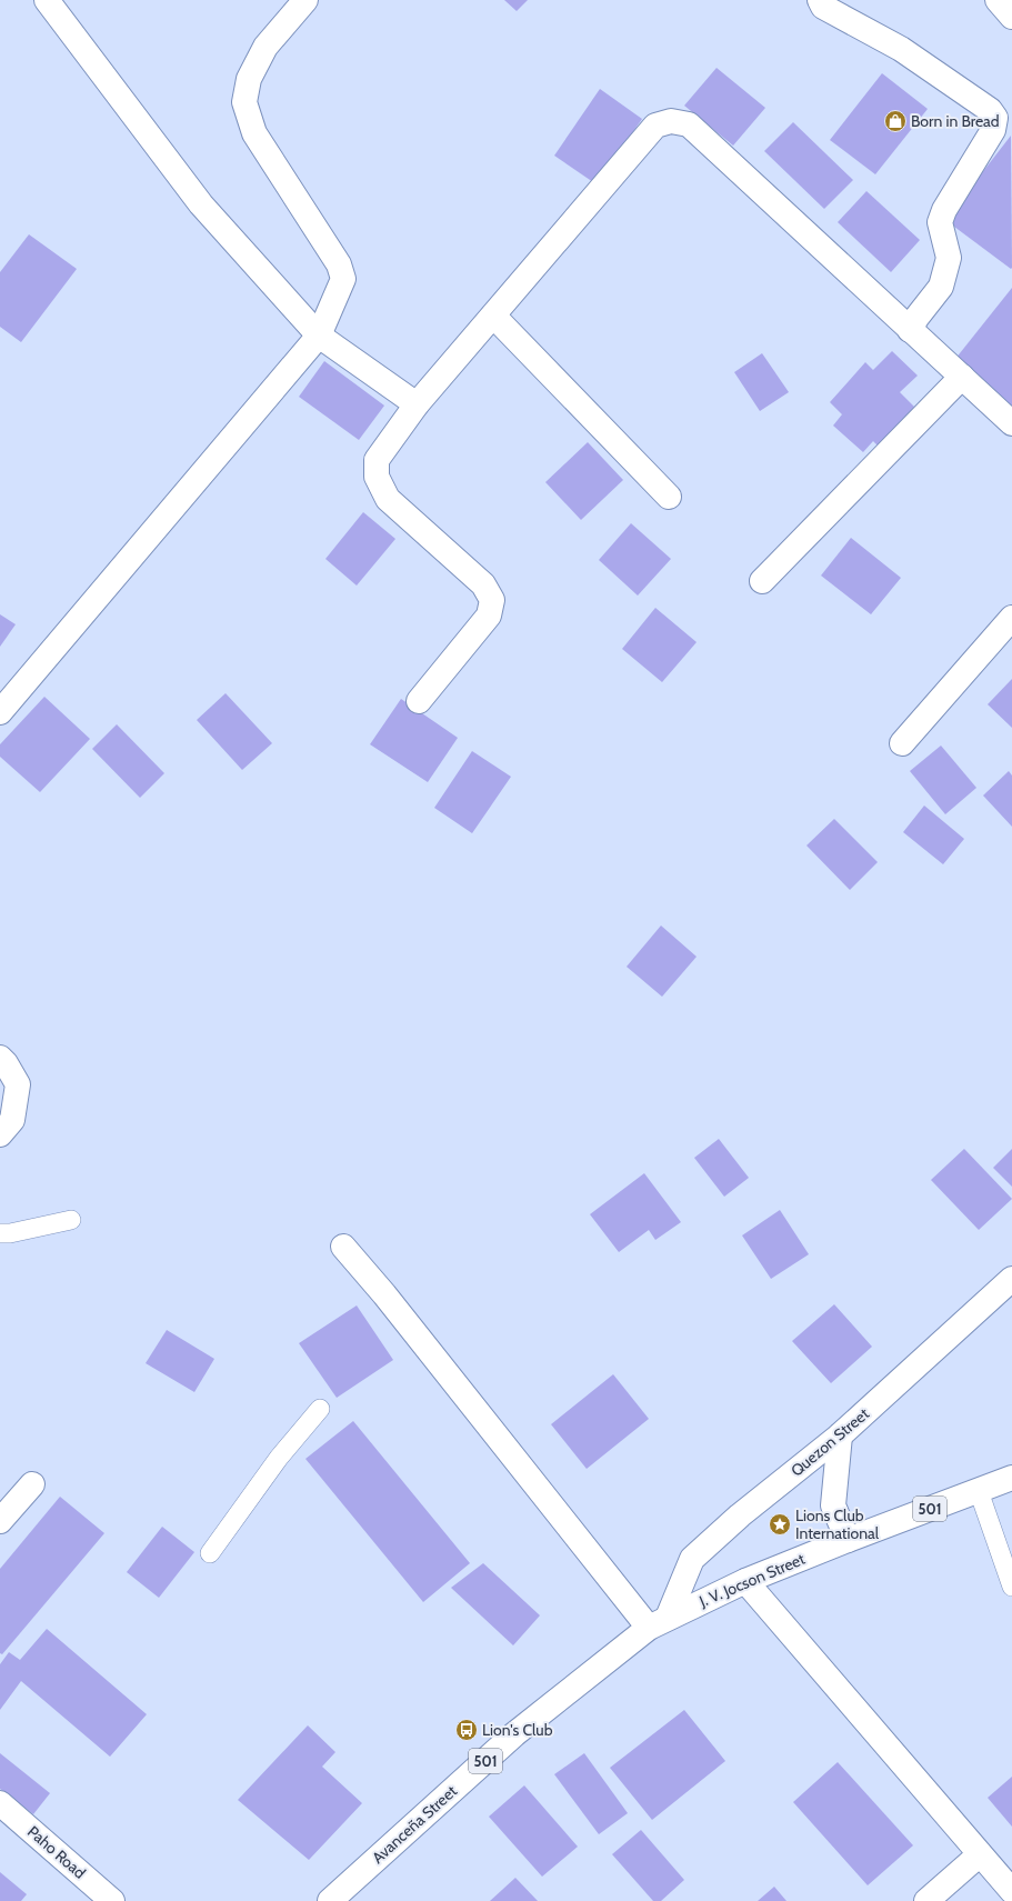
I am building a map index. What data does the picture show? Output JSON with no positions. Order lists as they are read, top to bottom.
{
  "streets": {
    "street": [
      "Quezon Street",
      "501",
      "J. V. Jocson Street",
      "Avanceña Street",
      "Paho Road"
    ]
  },
  "crossings": [
    ["Quezon Street", "J. V. Jocson Street"],
    ["Quezon Street", "Avanceña Street"],
    ["J. V. Jocson Street", "Avanceña Street"]
  ],
  "places": {
    "shop": ["Born in Bread"],
    "place": ["Lions Club International"],
    "bus stop": ["Lion's Club"]
  }
}
